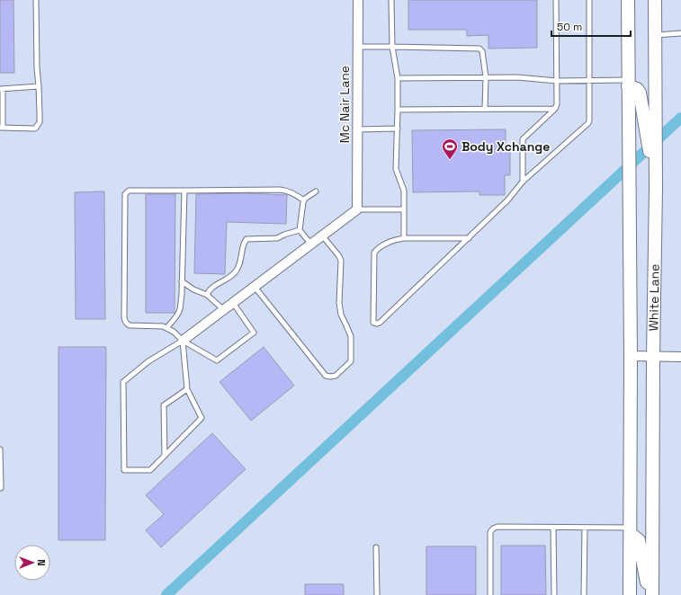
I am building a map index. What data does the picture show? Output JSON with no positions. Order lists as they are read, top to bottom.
{
  "streets": {
    "main road": ["White Lane"],
    "street": ["Mc Nair Lane"]
  },
  "places": {
    "sports": ["Body Xchange"]
  },
  "scale_bar": "50 m",
  "north": "right"
}
